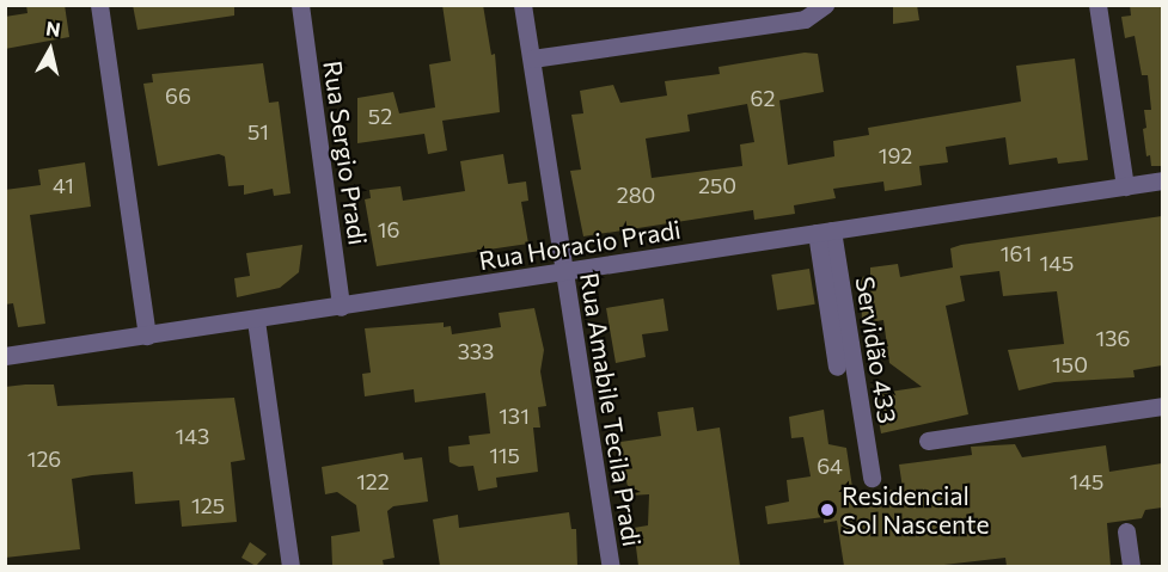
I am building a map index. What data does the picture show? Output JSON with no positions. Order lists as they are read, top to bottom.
{
  "streets": {
    "street": [
      "Rua Sergio Pradi",
      "Rua Horacio Pradi",
      "Servidão 433",
      "Rua Amabile Tecila Pradi"
    ]
  },
  "crossings": [
    ["Rua Sergio Pradi", "Rua Horacio Pradi"],
    ["Rua Horacio Pradi", "Servidão 433"],
    ["Rua Horacio Pradi", "Rua Amabile Tecila Pradi"]
  ],
  "places": ["Residencial Sol Nascente"],
  "house_numbers": [
    "66",
    "62",
    "52",
    "51",
    "192",
    "41",
    "250",
    "280",
    "16",
    "161",
    "145",
    "136",
    "333",
    "150",
    "131",
    "143",
    "115",
    "126",
    "64",
    "122",
    "145",
    "125"
  ],
  "north": "top"
}
